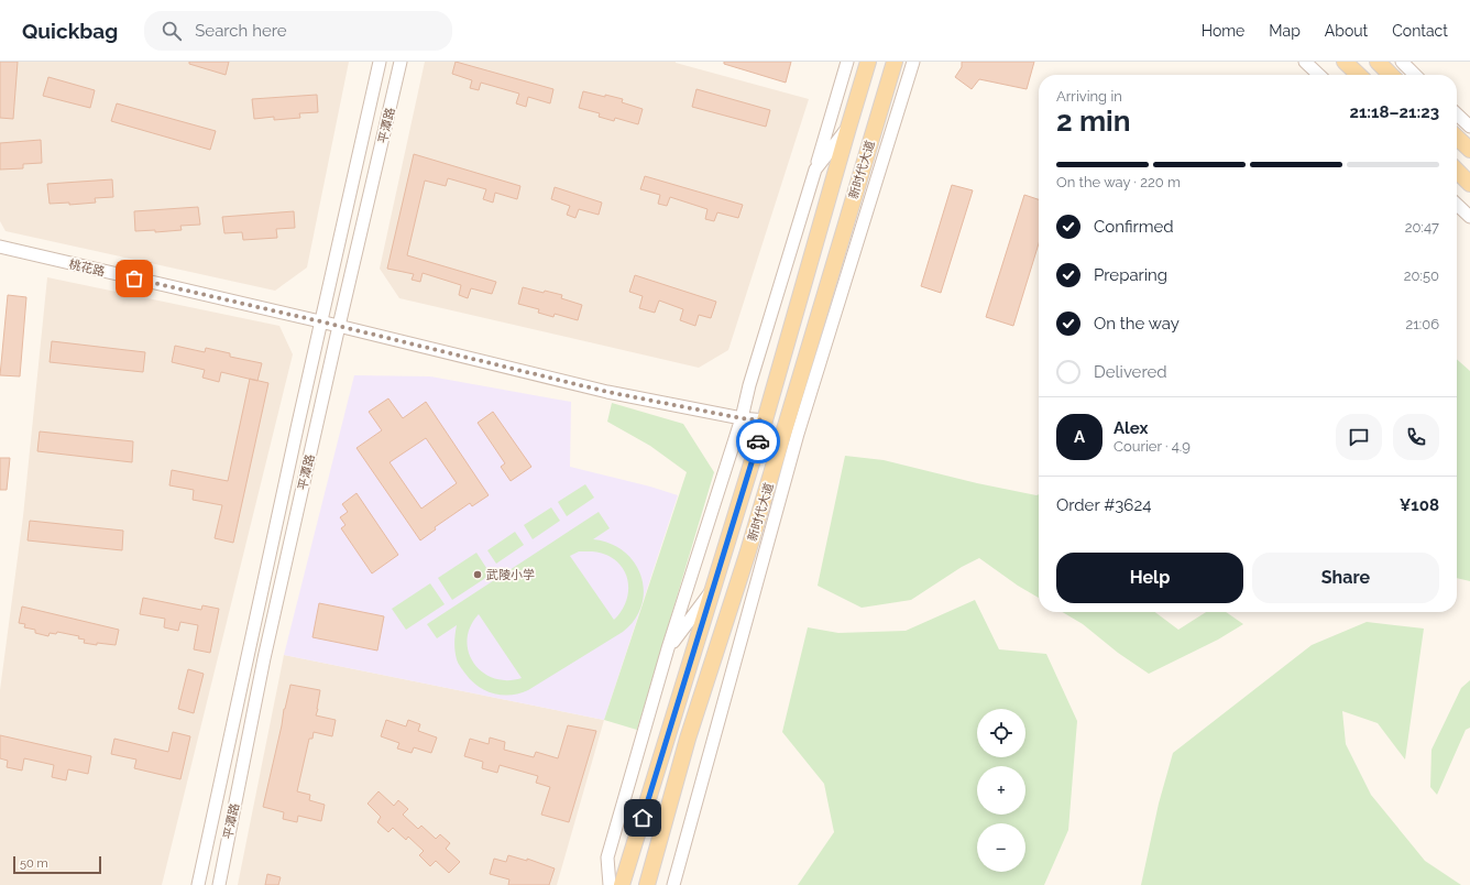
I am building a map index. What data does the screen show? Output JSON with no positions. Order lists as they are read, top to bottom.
{
  "streets": {
    "main road": ["新时代大道"],
    "street": ["平潭路", "桃花路"]
  },
  "crossings": [
    ["平潭路", "桃花路"],
    ["新时代大道", "桃花路"]
  ],
  "places": ["武陵小学"],
  "scale_bar": "50 m",
  "page": {
    "header": "Quickbag",
    "search": "Search here",
    "nav": [
      "Home",
      "Map",
      "About",
      "Contact"
    ],
    "heading": ["2 min", "Arriving in", "21:18–21:23"],
    "panel": [
      "Alex",
      "Courier · 4.9",
      "Order #3624",
      "¥108"
    ],
    "bar": "On the way · 220 m",
    "list": [
      ["Confirmed", "20:47"],
      ["Preparing", "20:50"],
      ["On the way", "21:06"],
      "Delivered"
    ],
    "round": "A",
    "buttons": ["Help", "Share"],
    "map_buttons": ["+", "−"],
    "scale": "50 m"
  }
}
